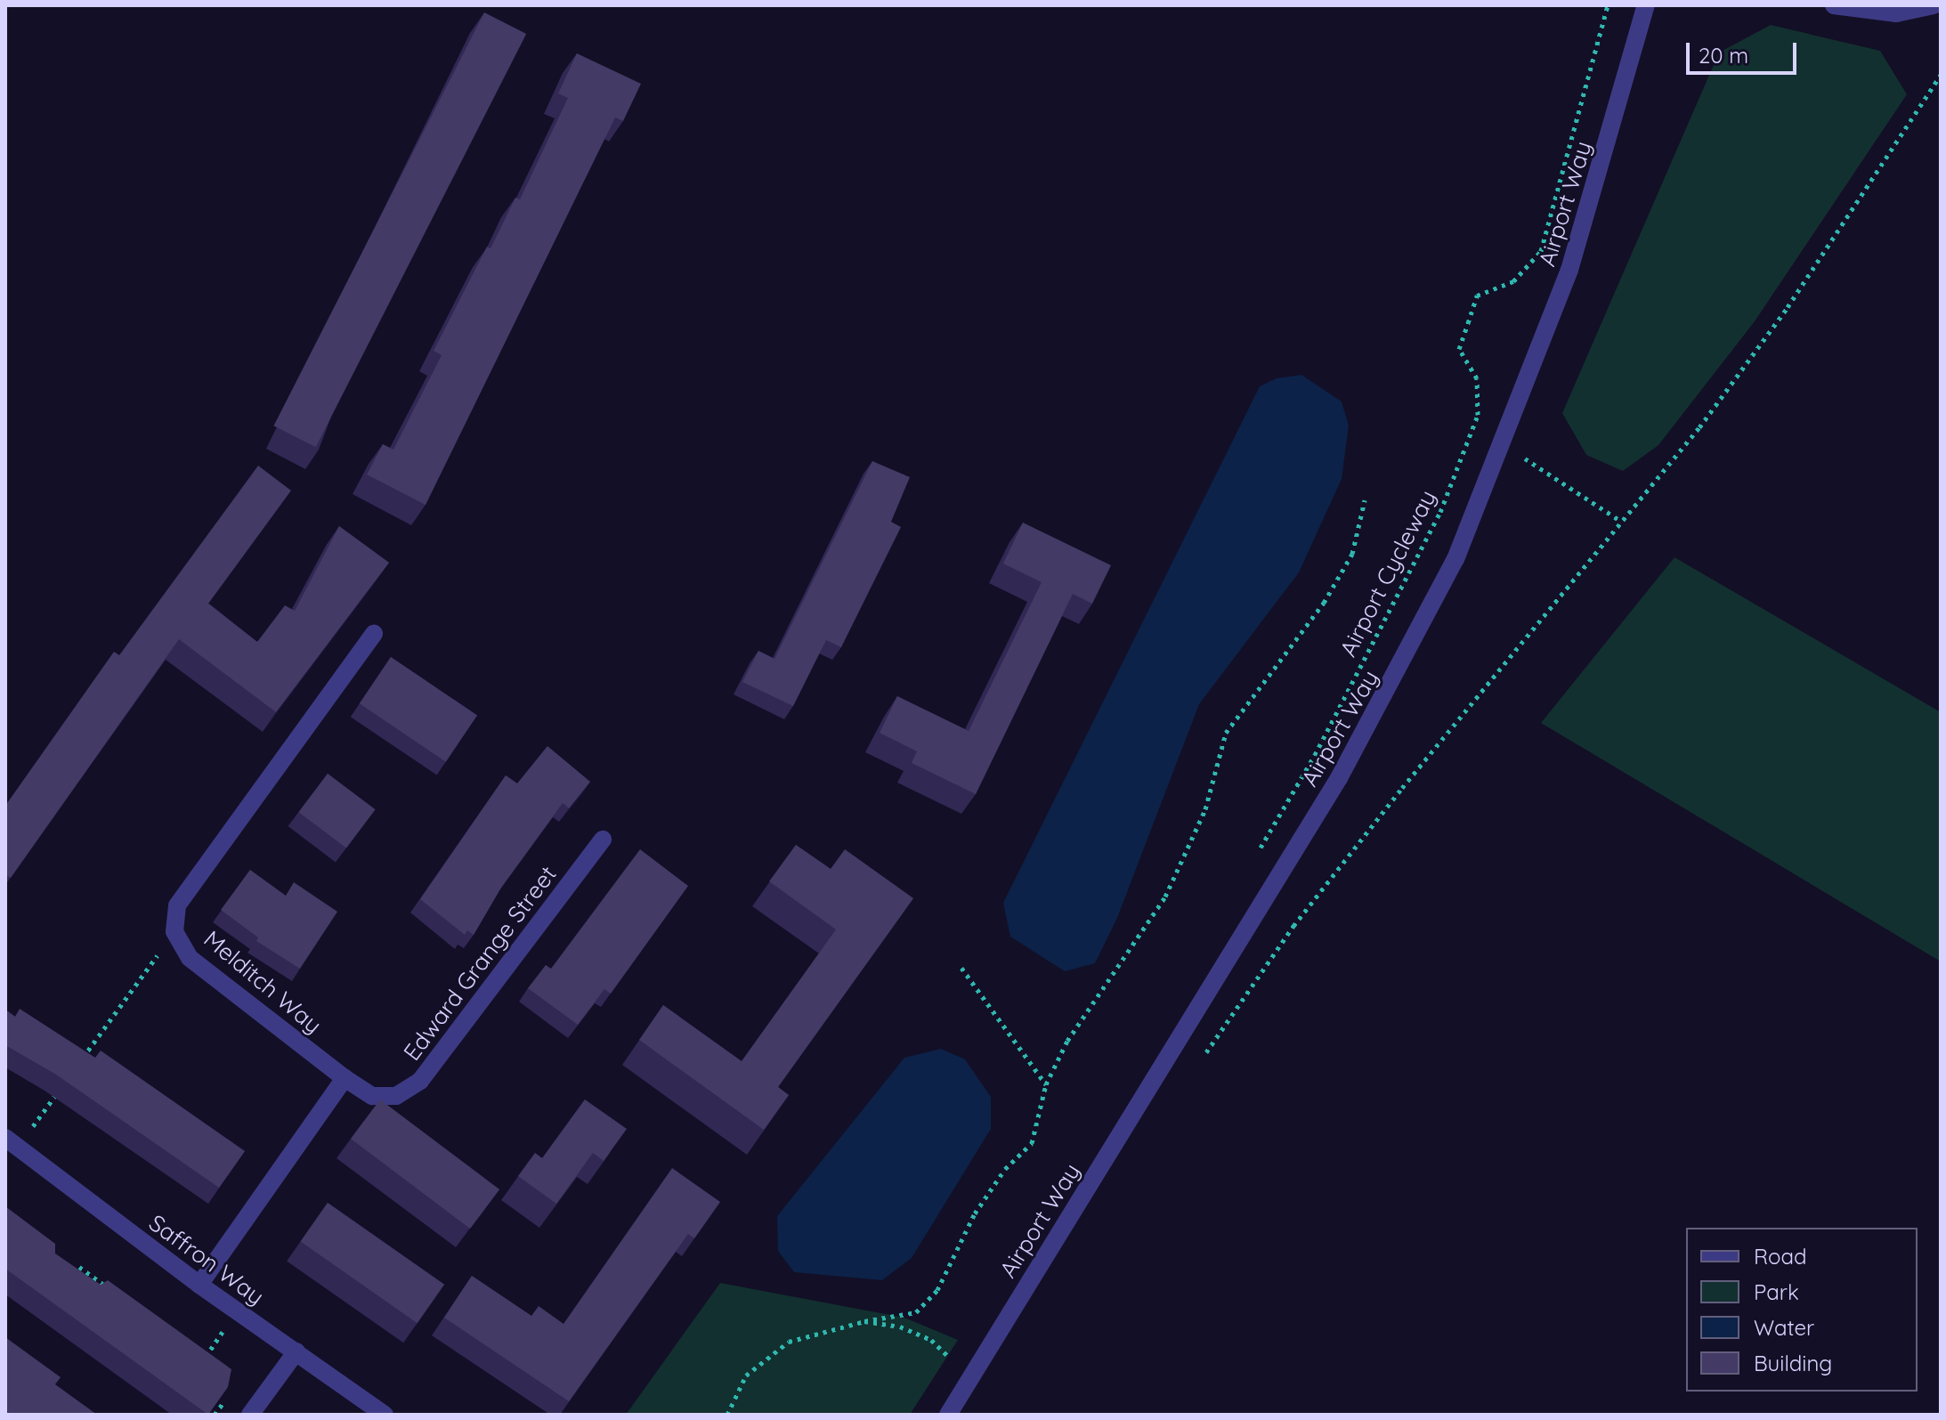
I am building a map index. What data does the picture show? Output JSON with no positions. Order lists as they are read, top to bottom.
{
  "streets": {
    "street": [
      "Airport Way",
      "Edward Grange Street",
      "Melditch Way",
      "Saffron Way"
    ],
    "path": ["Airport Cycleway"]
  },
  "crossings": [
    ["Edward Grange Street", "Melditch Way"]
  ],
  "legend": [
    "Road",
    "Park",
    "Water",
    "Building"
  ],
  "scale_bar": "20 m"
}
